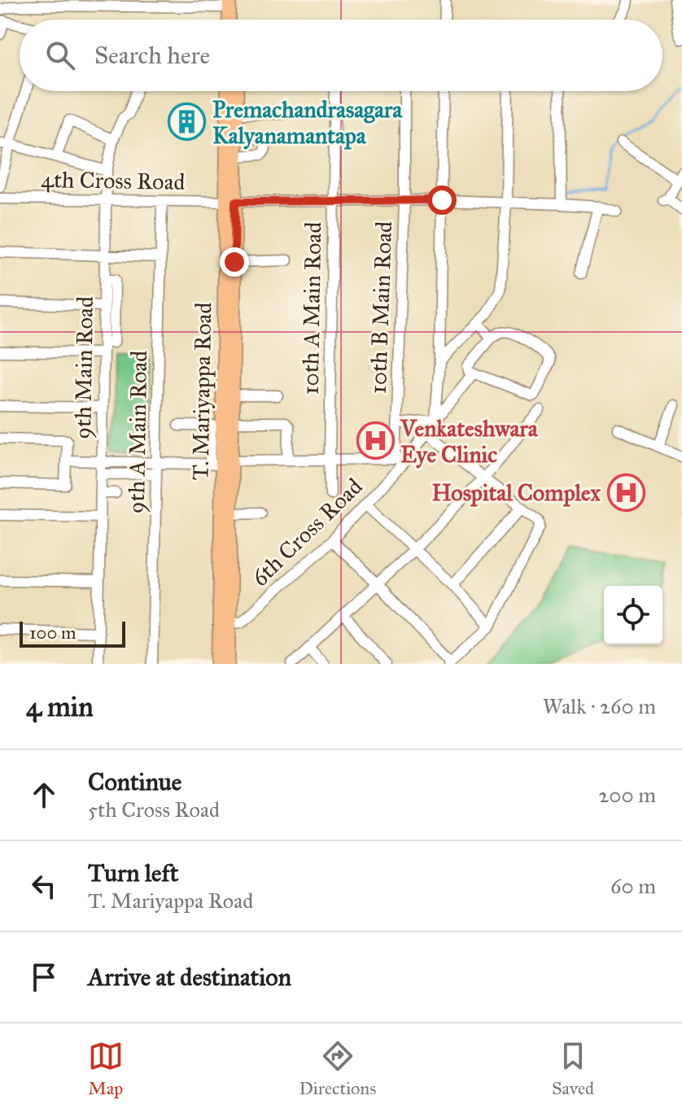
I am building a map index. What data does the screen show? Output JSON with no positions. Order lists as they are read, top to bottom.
{
  "streets": {
    "main road": ["T. Mariyappa Road"],
    "street": [
      "4th Cross Road",
      "10th B Main Road",
      "10th A Main Road",
      "9th Main Road",
      "9th A Main Road",
      "6th Cross Road"
    ]
  },
  "crossings": [
    ["4th Cross Road", "10th B Main Road"],
    ["4th Cross Road", "10th A Main Road"],
    ["4th Cross Road", "9th Main Road"],
    ["4th Cross Road", "T. Mariyappa Road"],
    ["4th Cross Road", "9th A Main Road"],
    ["10th B Main Road", "6th Cross Road"],
    ["10th A Main Road", "6th Cross Road"],
    ["T. Mariyappa Road", "6th Cross Road"],
    ["9th A Main Road", "6th Cross Road"]
  ],
  "places": {
    "building": ["Premachandrasagara Kalyanamantapa"],
    "hospital": ["Venkateshwara Eye Clinic", "Hospital Complex"]
  },
  "scale_bar": "100 m",
  "page": {
    "search": "Search here",
    "scale": "100 m",
    "heading": ["4 min", "Walk · 260 m"],
    "list": [
      ["Continue", "5th Cross Road", "200 m"],
      ["Turn left", "T. Mariyappa Road", "60 m"],
      "Arrive at destination"
    ],
    "nav": ["Map", "Directions", "Saved"]
  }
}
